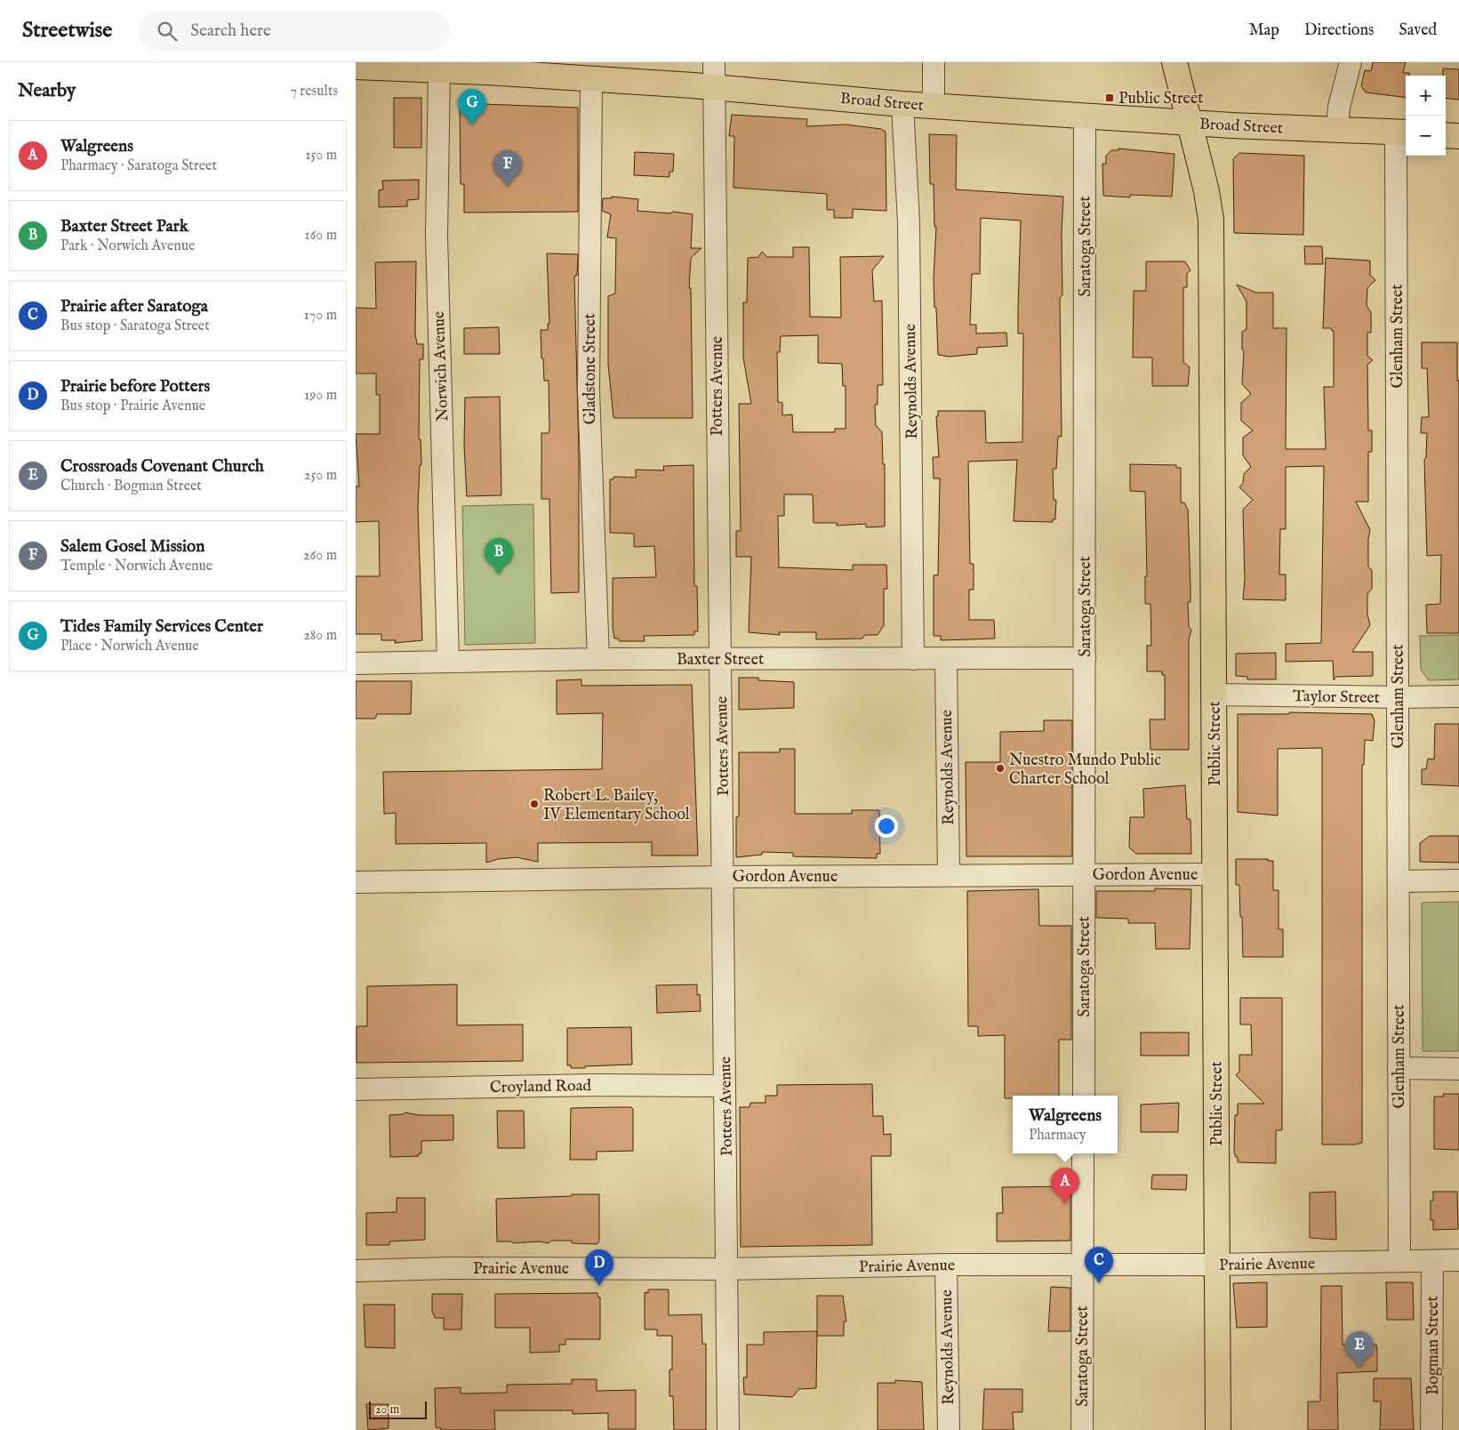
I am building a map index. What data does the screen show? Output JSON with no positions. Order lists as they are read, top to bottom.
{
  "streets": {
    "main road": ["Broad Street", "Public Street"],
    "street": [
      "Saratoga Street",
      "Glenham Street",
      "Norwich Avenue",
      "Gladstone Street",
      "Reynolds Avenue",
      "Potters Avenue",
      "Baxter Street",
      "Taylor Street",
      "Gordon Avenue",
      "Croyland Road",
      "Prairie Avenue",
      "Bogman Street"
    ]
  },
  "crossings": [
    ["Broad Street", "Saratoga Street"],
    ["Broad Street", "Glenham Street"],
    ["Broad Street", "Norwich Avenue"],
    ["Broad Street", "Gladstone Street"],
    ["Broad Street", "Reynolds Avenue"],
    ["Broad Street", "Potters Avenue"],
    ["Broad Street", "Public Street"],
    ["Saratoga Street", "Baxter Street"],
    ["Saratoga Street", "Gordon Avenue"],
    ["Saratoga Street", "Prairie Avenue"],
    ["Glenham Street", "Taylor Street"],
    ["Glenham Street", "Prairie Avenue"],
    ["Norwich Avenue", "Baxter Street"],
    ["Gladstone Street", "Baxter Street"],
    ["Reynolds Avenue", "Baxter Street"],
    ["Reynolds Avenue", "Gordon Avenue"],
    ["Reynolds Avenue", "Prairie Avenue"],
    ["Potters Avenue", "Baxter Street"],
    ["Potters Avenue", "Gordon Avenue"],
    ["Potters Avenue", "Croyland Road"],
    ["Potters Avenue", "Prairie Avenue"],
    ["Taylor Street", "Public Street"],
    ["Public Street", "Gordon Avenue"],
    ["Public Street", "Prairie Avenue"],
    ["Prairie Avenue", "Bogman Street"]
  ],
  "places": {
    "transit": ["Public Street"],
    "other": ["Nuestro Mundo Public Charter School", "Robert L. Bailey, IV Elementary School"]
  },
  "scale_bar": "20 m",
  "page": {
    "header": "Streetwise",
    "search": "Search here",
    "nav": ["Map", "Directions", "Saved"],
    "heading": ["Nearby", "7 results"],
    "map_buttons": ["+", "−"],
    "pins": [
      "G",
      "F",
      "B",
      "A",
      "C",
      "D",
      "E"
    ],
    "list": [
      {
        "mark": "A",
        "name": "Walgreens",
        "note": "Pharmacy · Saratoga Street",
        "value": "150 m"
      },
      {
        "mark": "B",
        "name": "Baxter Street Park",
        "note": "Park · Norwich Avenue",
        "value": "160 m"
      },
      {
        "mark": "C",
        "name": "Prairie after Saratoga",
        "note": "Bus stop · Saratoga Street",
        "value": "170 m"
      },
      {
        "mark": "D",
        "name": "Prairie before Potters",
        "note": "Bus stop · Prairie Avenue",
        "value": "190 m"
      },
      {
        "mark": "E",
        "name": "Crossroads Covenant Church",
        "note": "Church · Bogman Street",
        "value": "250 m"
      },
      {
        "mark": "F",
        "name": "Salem Gosel Mission",
        "note": "Temple · Norwich Avenue",
        "value": "260 m"
      },
      {
        "mark": "G",
        "name": "Tides Family Services Center",
        "note": "Place · Norwich Avenue",
        "value": "280 m"
      }
    ],
    "popup": ["Walgreens", "Pharmacy"],
    "scale": "20 m"
  }
}
